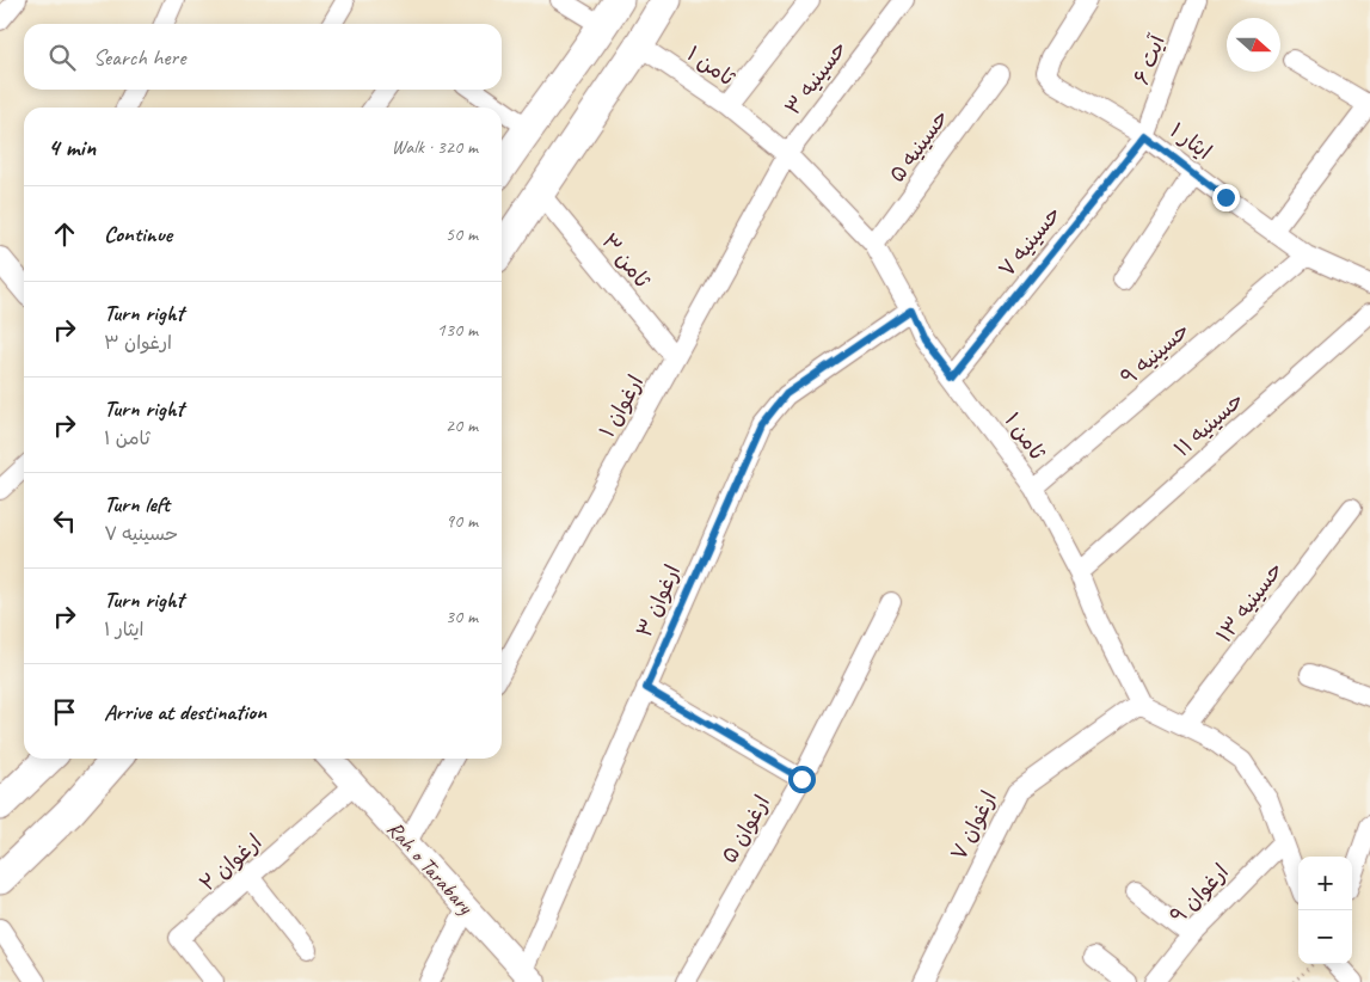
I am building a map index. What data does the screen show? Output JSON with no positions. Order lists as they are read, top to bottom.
{
  "streets": {
    "street": [
      "آیت ۶",
      "ثامن ۱",
      "حسینیه ۳",
      "ایثار ۱",
      "حسینیه ۵",
      "حسینیه ۷",
      "ثامن ۳",
      "حسینیه ۹",
      "ارغوان ۱",
      "حسینیه ۱۱",
      "ارغوان ۳",
      "حسینیه ۱۳",
      "ارغوان ۷",
      "ارغوان ۵",
      "ارغوان ۲",
      "Rah o Tarabary",
      "ارغوان ۹"
    ]
  },
  "crossings": [
    ["آیت ۶", "ایثار ۱"],
    ["آیت ۶", "حسینیه ۷"],
    ["ثامن ۱", "حسینیه ۳"],
    ["ثامن ۱", "حسینیه ۵"],
    ["ثامن ۱", "حسینیه ۷"],
    ["ثامن ۱", "حسینیه ۹"],
    ["ثامن ۱", "ارغوان ۱"],
    ["ثامن ۱", "حسینیه ۱۱"],
    ["ثامن ۱", "ارغوان ۳"],
    ["ثامن ۱", "ارغوان ۷"],
    ["حسینیه ۳", "ارغوان ۱"],
    ["ایثار ۱", "حسینیه ۷"],
    ["ایثار ۱", "حسینیه ۹"],
    ["ثامن ۳", "ارغوان ۱"],
    ["ارغوان ۳", "Rah o Tarabary"],
    ["ارغوان ۲", "Rah o Tarabary"]
  ],
  "north": "right",
  "page": {
    "search": "Search here",
    "heading": ["4 min", "Walk · 320 m"],
    "list": [
      ["Continue", "50 m"],
      ["Turn right", "ارغوان ۳", "130 m"],
      ["Turn right", "ثامن ۱", "20 m"],
      ["Turn left", "حسینیه ۷", "90 m"],
      ["Turn right", "ایثار ۱", "30 m"],
      "Arrive at destination"
    ],
    "map_buttons": ["+", "−"]
  }
}
